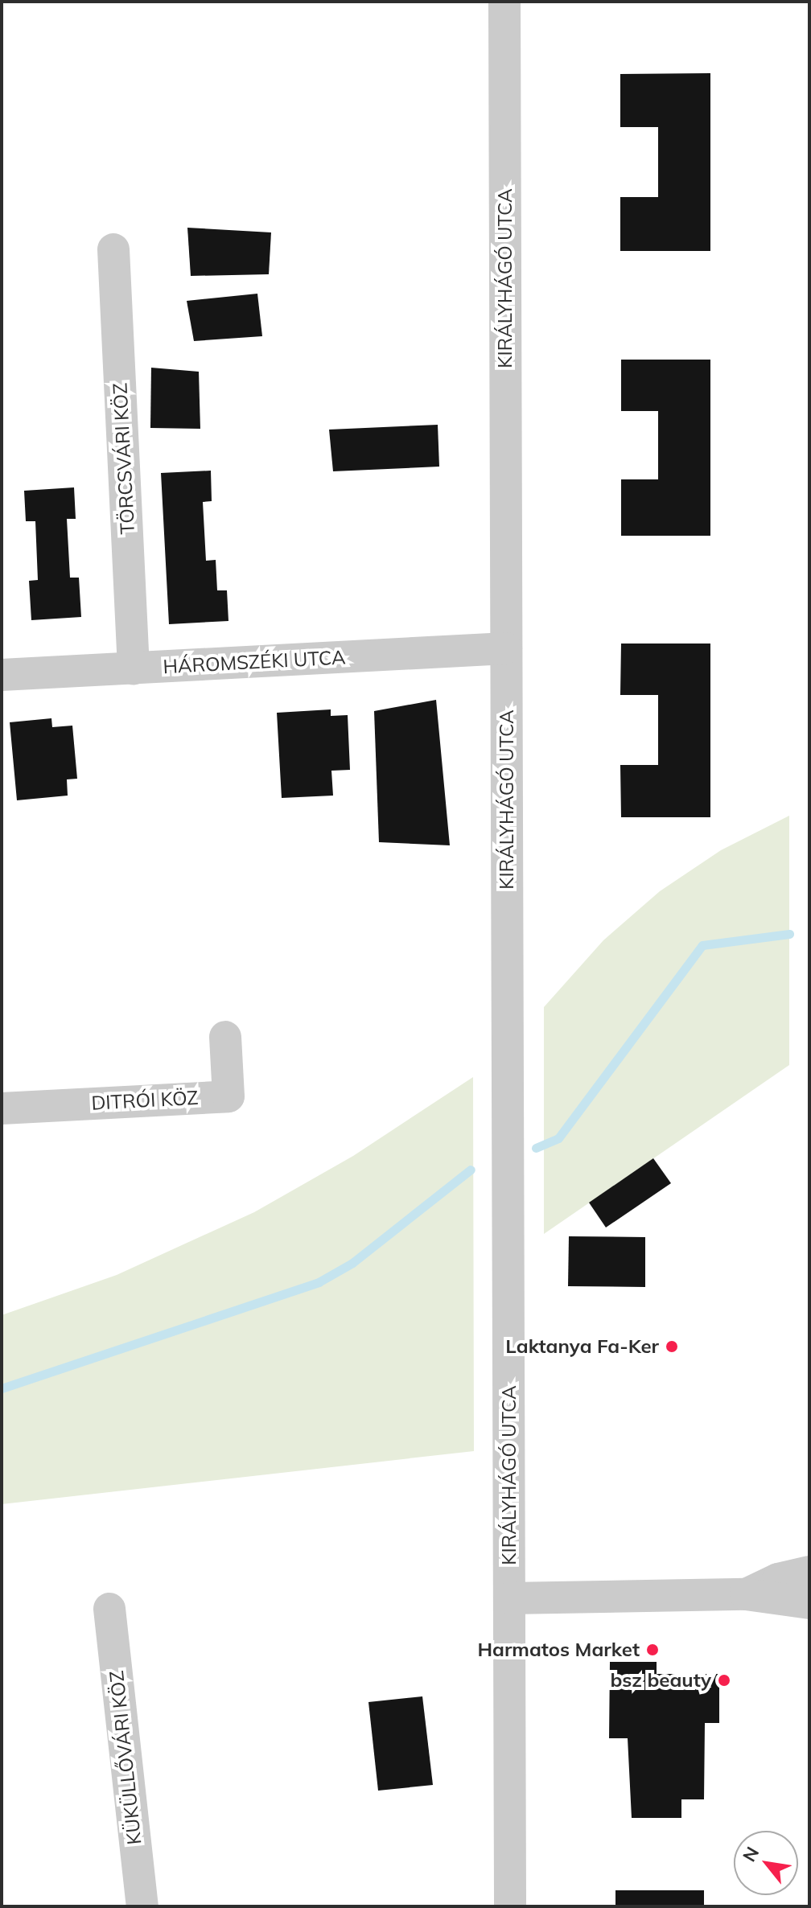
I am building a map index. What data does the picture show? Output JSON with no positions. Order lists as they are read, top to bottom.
{
  "streets": {
    "street": [
      "KIRÁLYHÁGÓ UTCA",
      "TÖRCSVÁRI KÖZ",
      "HÁROMSZÉKI UTCA",
      "DITRÓI KÖZ",
      "KÜKÜLLŐVÁRI KÖZ"
    ]
  },
  "crossings": [
    ["KIRÁLYHÁGÓ UTCA", "HÁROMSZÉKI UTCA"],
    ["TÖRCSVÁRI KÖZ", "HÁROMSZÉKI UTCA"]
  ],
  "places": ["Laktanya Fa-Ker", "Harmatos Market", "bsz beauty"],
  "north": "top left"
}
